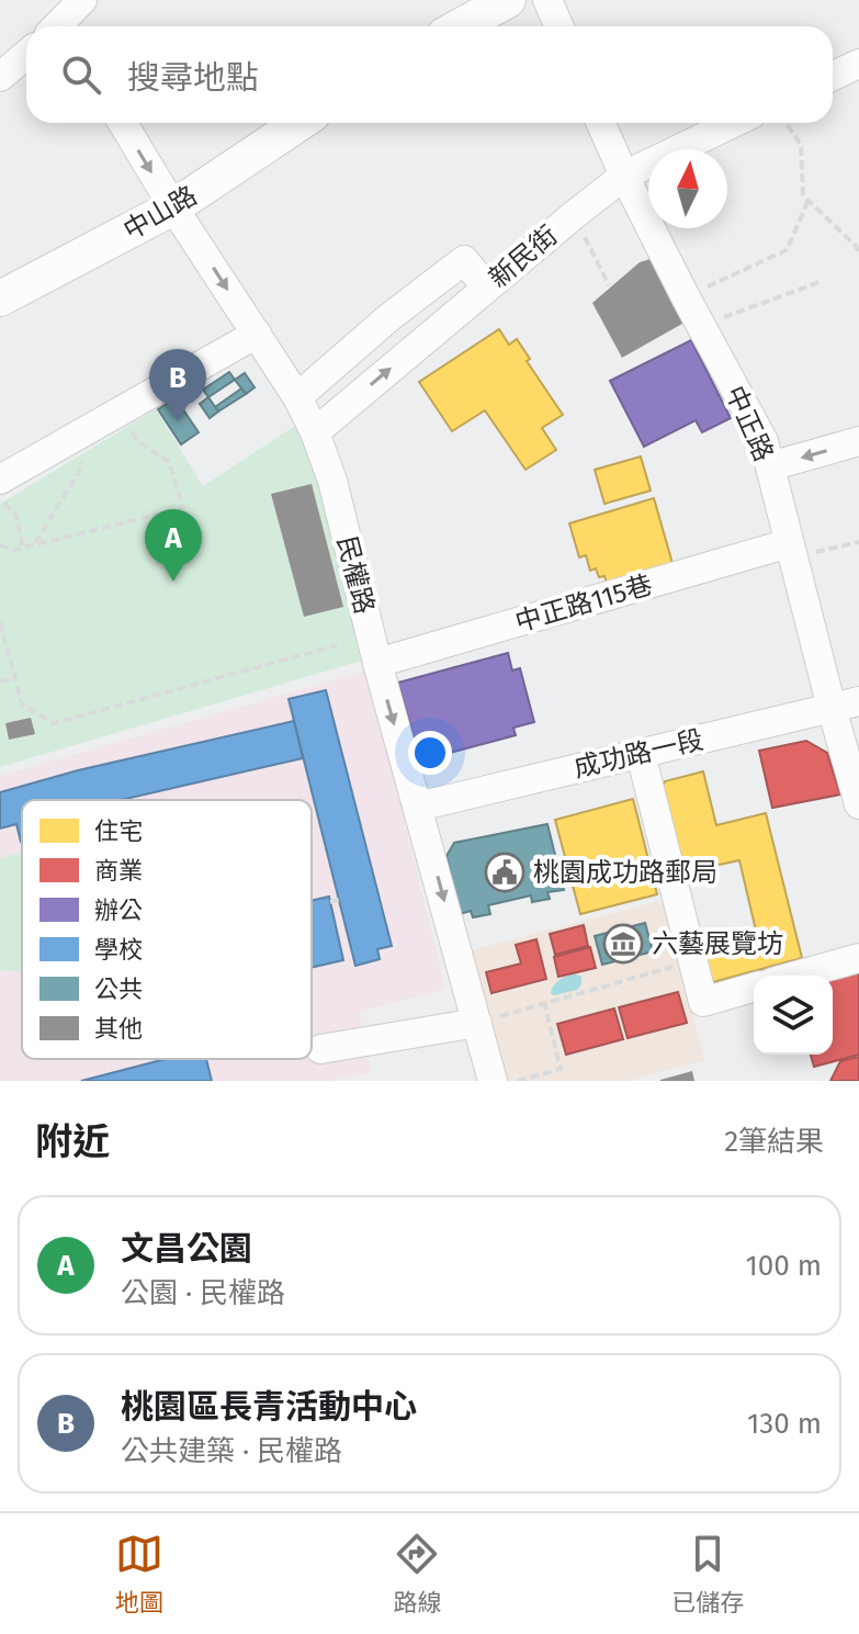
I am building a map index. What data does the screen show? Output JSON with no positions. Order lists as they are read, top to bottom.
{
  "streets": {
    "main road": ["中山路"],
    "street": [
      "新民街",
      "中正路",
      "民權路",
      "中正路115巷",
      "成功路一段"
    ]
  },
  "crossings": [
    ["中山路", "民權路"],
    ["新民街", "中正路"],
    ["新民街", "民權路"],
    ["中正路", "中正路115巷"],
    ["中正路", "成功路一段"],
    ["民權路", "中正路115巷"],
    ["民權路", "成功路一段"]
  ],
  "one_way": ["新民街"],
  "places": {
    "public building": ["桃園成功路郵局"],
    "museum": ["六藝展覽坊"]
  },
  "legend": [
    "住宅",
    "商業",
    "辦公",
    "學校",
    "公共",
    "其他"
  ],
  "north": "top",
  "page": {
    "search": "搜尋地點",
    "pins": ["B", "A"],
    "heading": ["附近", "2筆結果"],
    "list": [
      {
        "mark": "A",
        "name": "文昌公園",
        "note": "公園 · 民權路",
        "value": "100 m"
      },
      {
        "mark": "B",
        "name": "桃園區長青活動中心",
        "note": "公共建築 · 民權路",
        "value": "130 m"
      }
    ],
    "nav": ["地圖", "路線", "已儲存"]
  }
}
